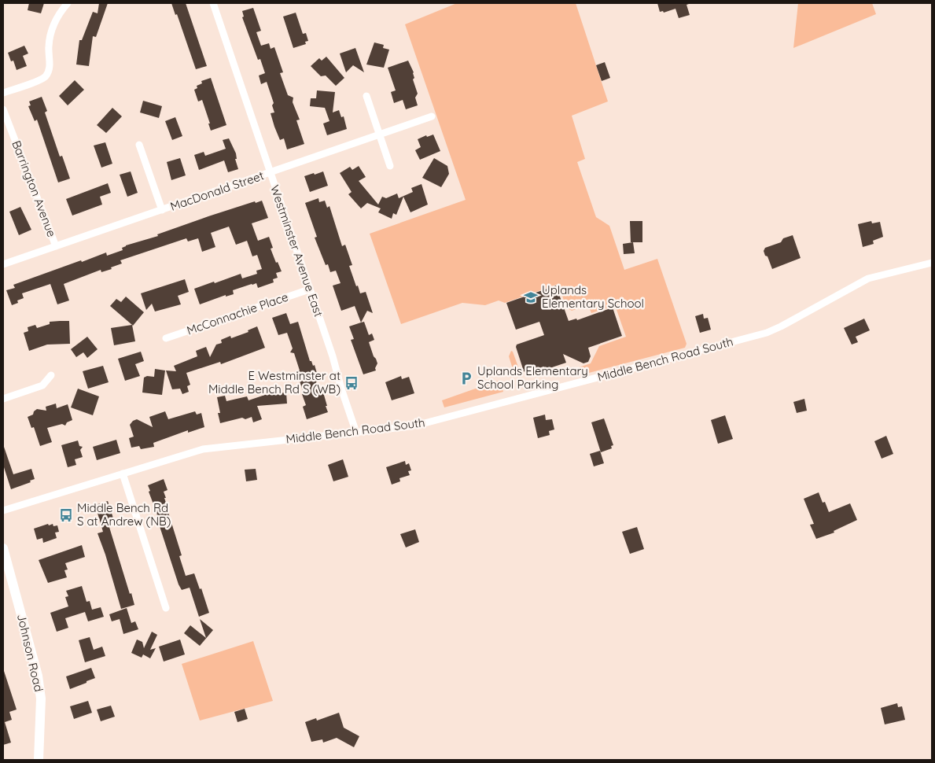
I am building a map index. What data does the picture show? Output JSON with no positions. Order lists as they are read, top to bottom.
{
  "streets": {
    "main road": ["Johnson Road"],
    "street": [
      "Barrington Avenue",
      "MacDonald Street",
      "Westminster Avenue East",
      "McConnachie Place",
      "Middle Bench Road South"
    ]
  },
  "crossings": [
    ["Barrington Avenue", "MacDonald Street"],
    ["MacDonald Street", "Westminster Avenue East"],
    ["Westminster Avenue East", "McConnachie Place"],
    ["Westminster Avenue East", "Middle Bench Road South"]
  ],
  "places": {
    "school or university": ["Uplands Elementary School"],
    "parking": ["Uplands Elementary School Parking"],
    "bus stop": ["E Westminster at Middle Bench Rd S (WB)", "Middle Bench Rd S at Andrew (NB)"]
  }
}
